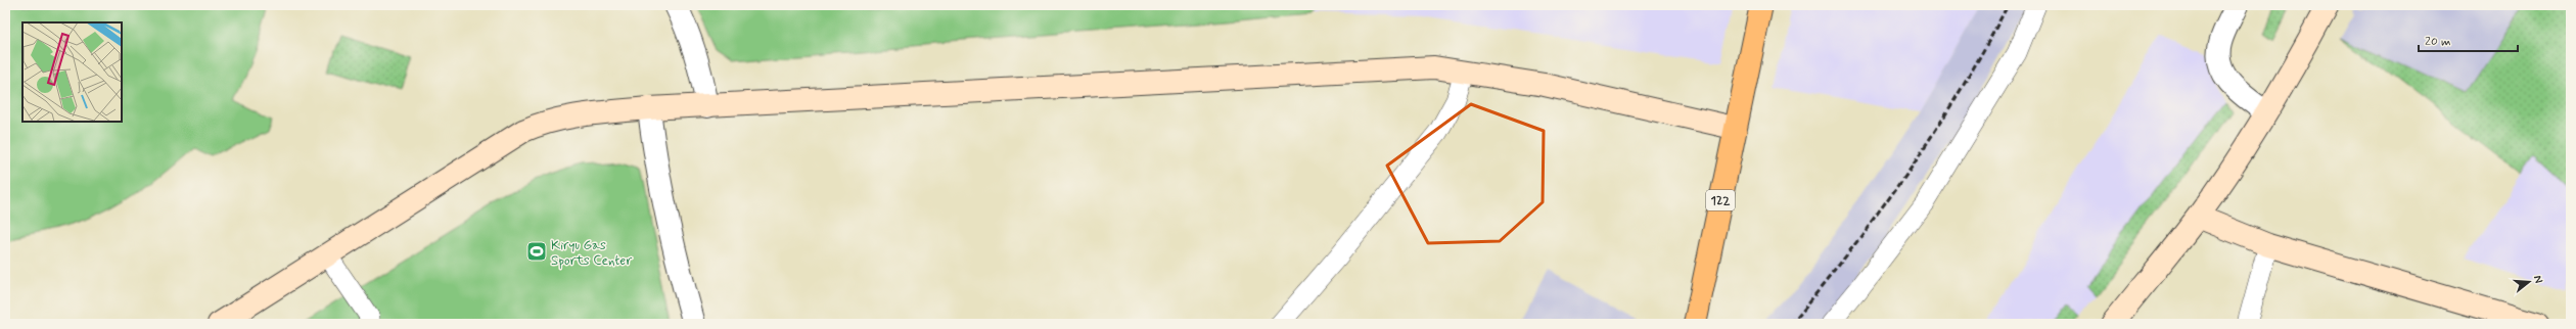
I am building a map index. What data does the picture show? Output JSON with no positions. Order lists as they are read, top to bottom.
{
  "streets": {
    "highway": ["122"]
  },
  "places": {
    "sports": ["Kiryu Gas Sports Center"]
  },
  "scale_bar": "20 m",
  "north": "right"
}
